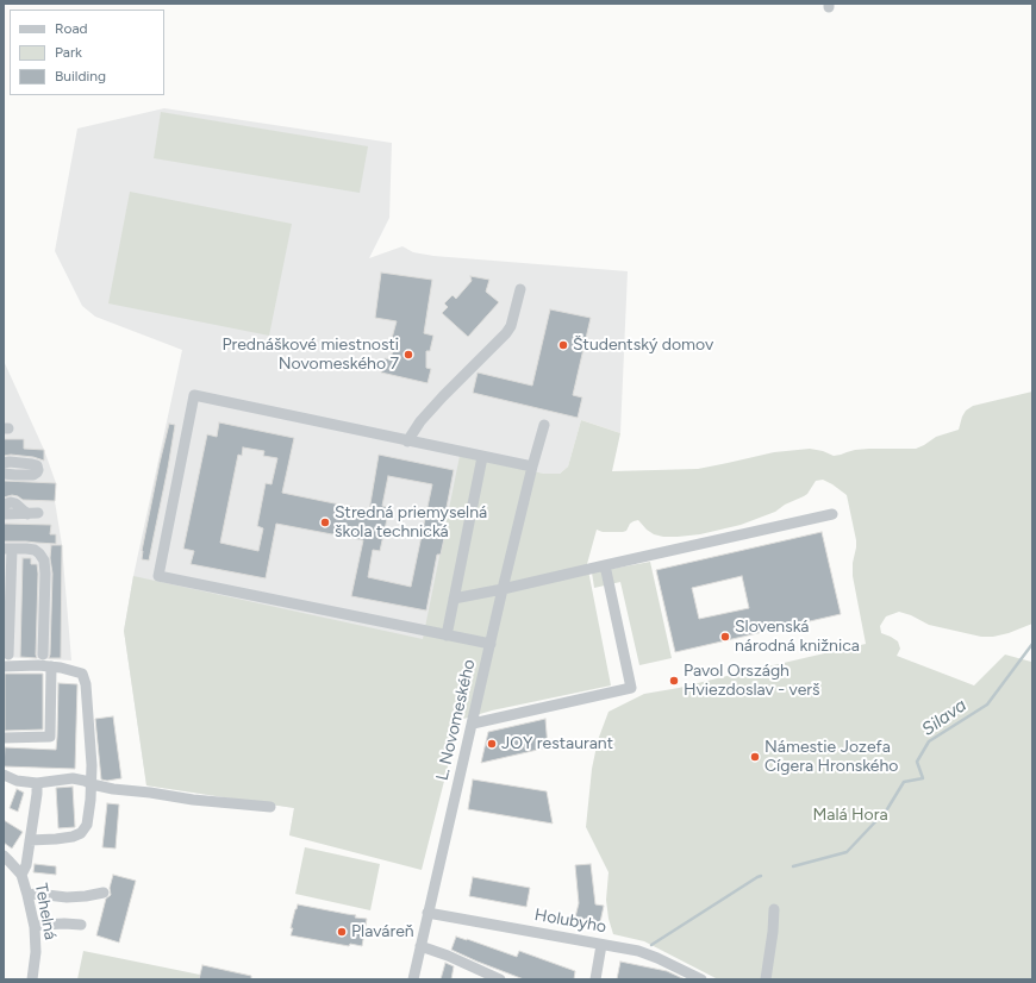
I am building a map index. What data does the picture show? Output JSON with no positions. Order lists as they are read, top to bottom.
{
  "streets": {
    "street": ["L. Novomeského", "Tehelná", "Holubyho"]
  },
  "crossings": [
    ["L. Novomeského", "Holubyho"]
  ],
  "water": ["Silava"],
  "parks": ["Malá Hora"],
  "places": [
    "Študentský domov",
    "Prednáškové miestnosti Novomeského 7",
    "Stredná priemyselná škola technická",
    "Slovenská národná knižnica",
    "Pavol Országh Hviezdoslav - verš",
    "JOY restaurant",
    "Námestie Jozefa Cígera Hronského",
    "Plaváreň"
  ],
  "legend": ["Road", "Park", "Building"]
}
